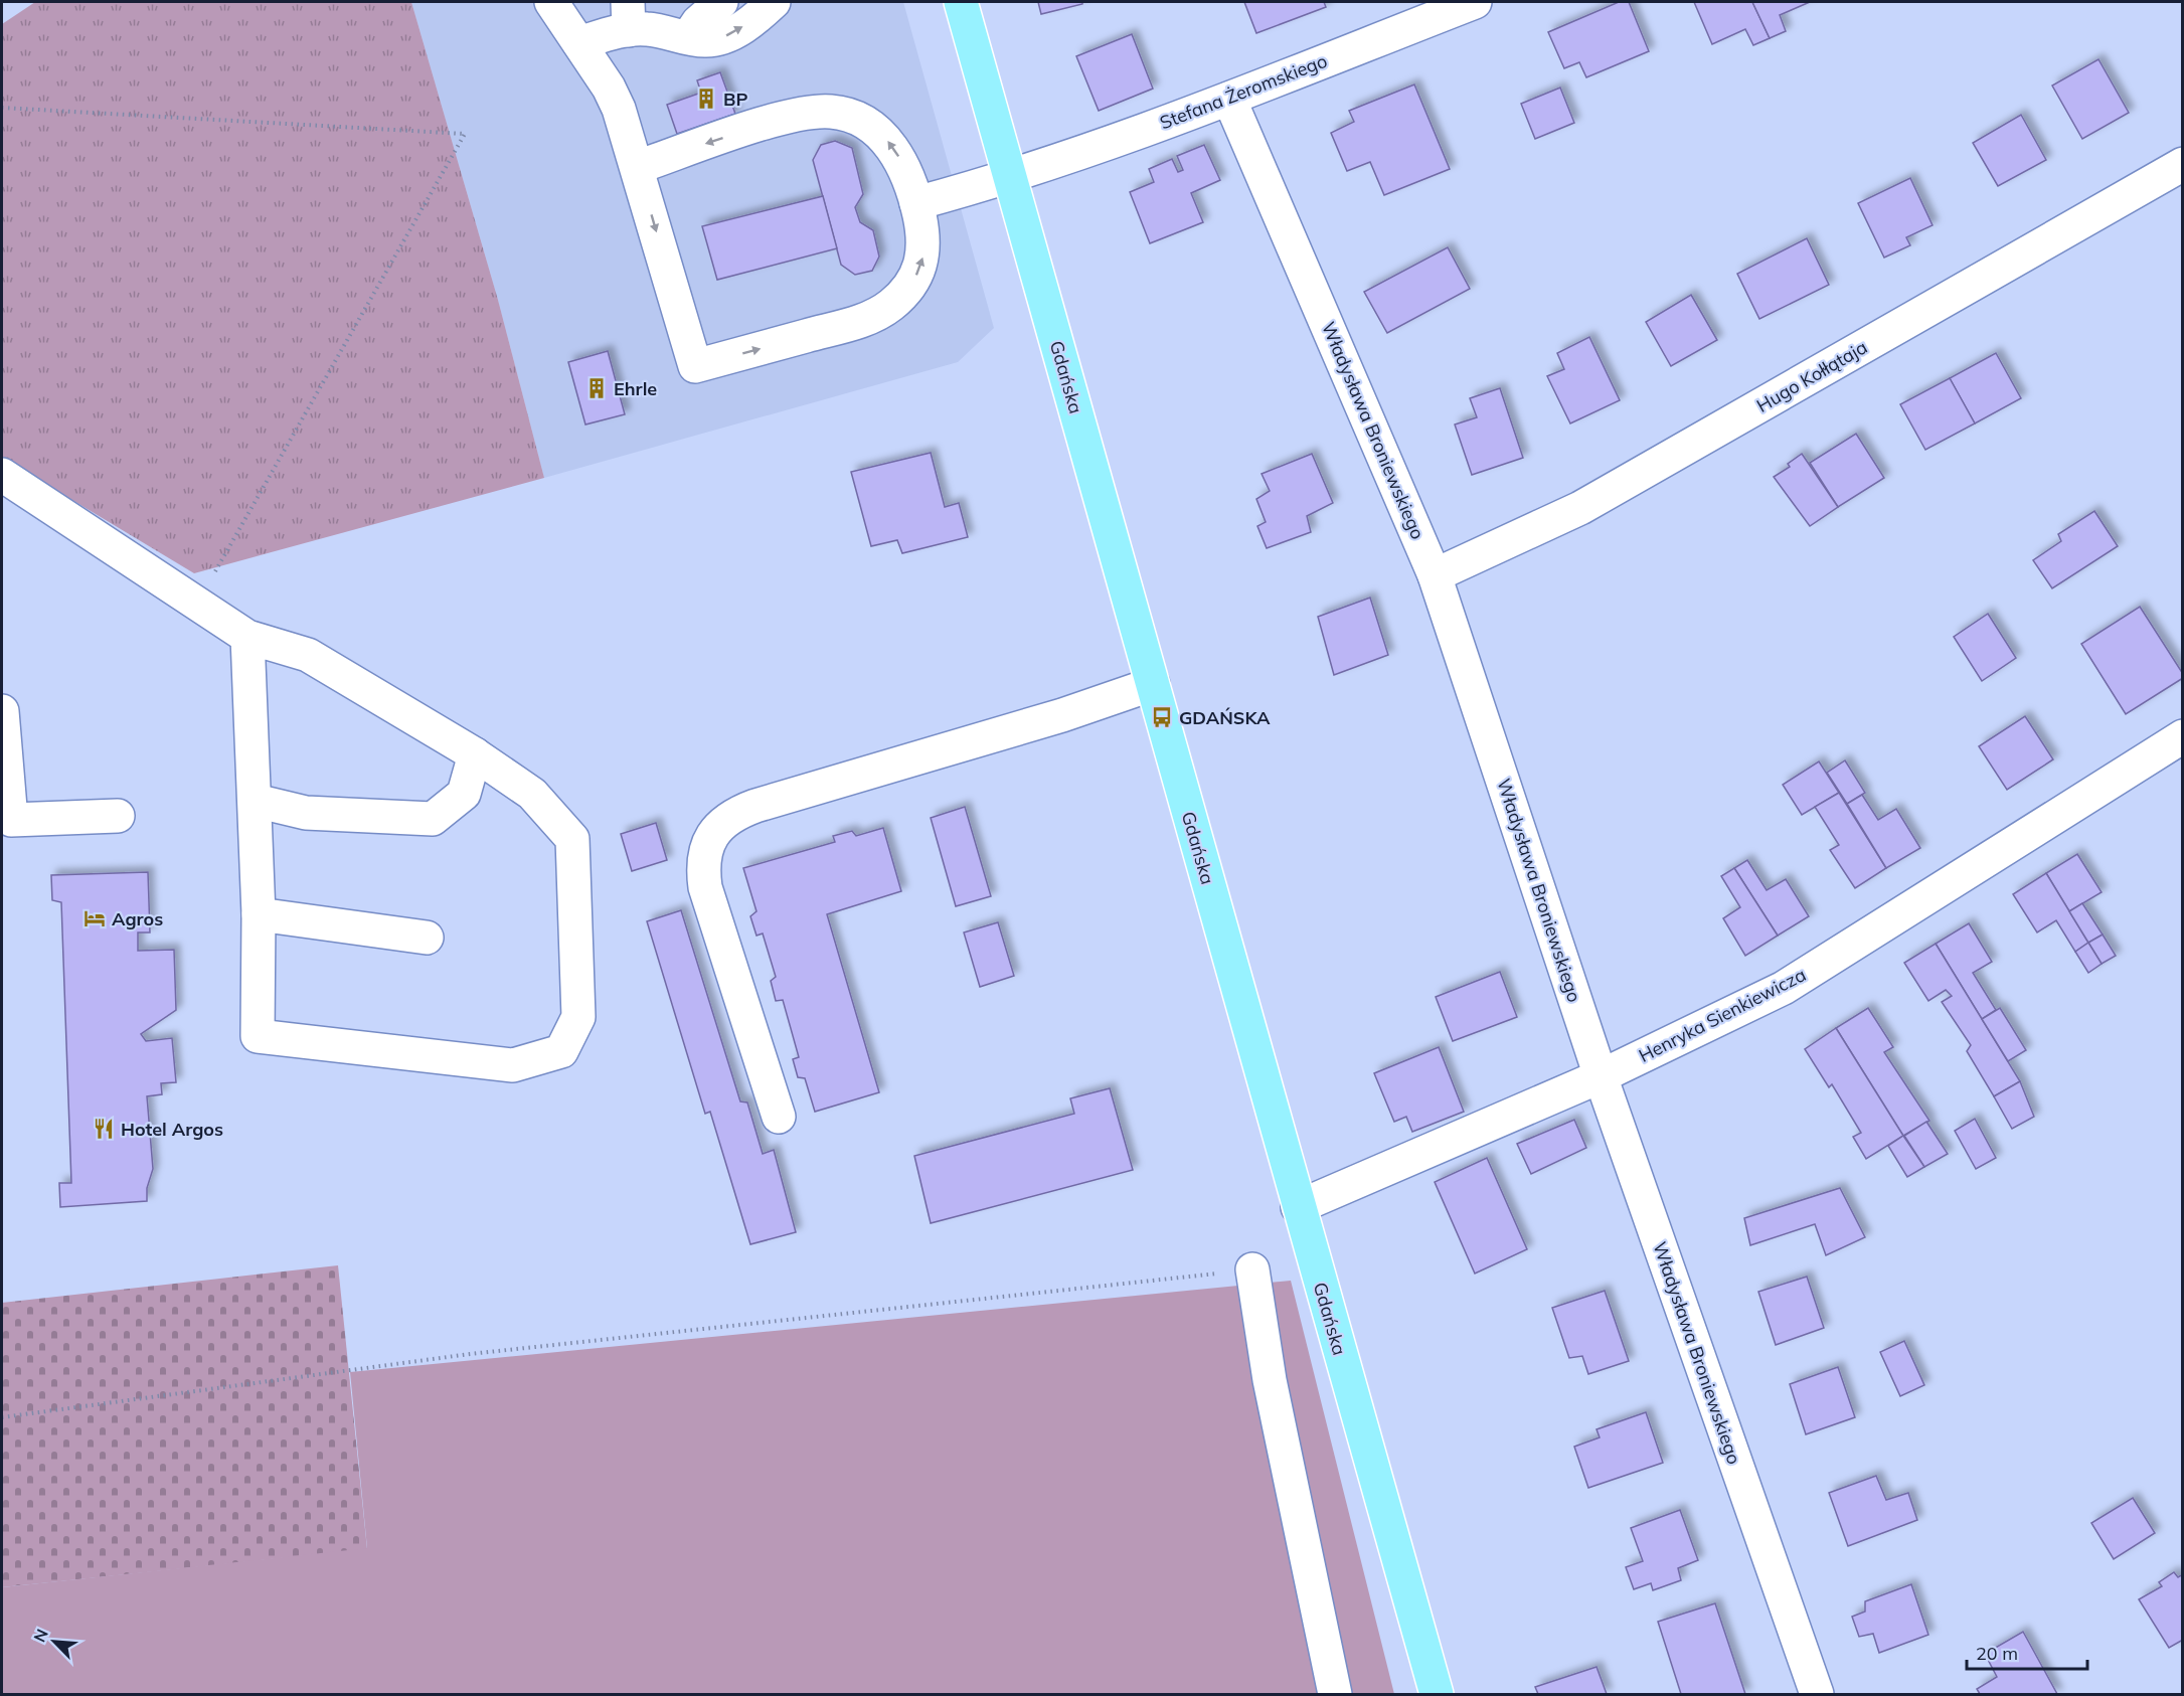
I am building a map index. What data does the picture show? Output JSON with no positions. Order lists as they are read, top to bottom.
{
  "streets": {
    "main road": ["Gdańska"],
    "street": [
      "Stefana Żeromskiego",
      "Hugo Kołłątaja",
      "Władysława Broniewskiego",
      "Henryka Sienkiewicza"
    ]
  },
  "crossings": [
    ["Stefana Żeromskiego", "Gdańska"],
    ["Stefana Żeromskiego", "Władysława Broniewskiego"],
    ["Hugo Kołłątaja", "Władysława Broniewskiego"],
    ["Gdańska", "Henryka Sienkiewicza"],
    ["Władysława Broniewskiego", "Henryka Sienkiewicza"]
  ],
  "places": {
    "building": ["BP", "Ehrle"],
    "bus stop": ["GDAŃSKA"],
    "hotel": ["Agros"],
    "restaurant": ["Hotel Argos"]
  },
  "scale_bar": "20 m",
  "north": "top left"
}
